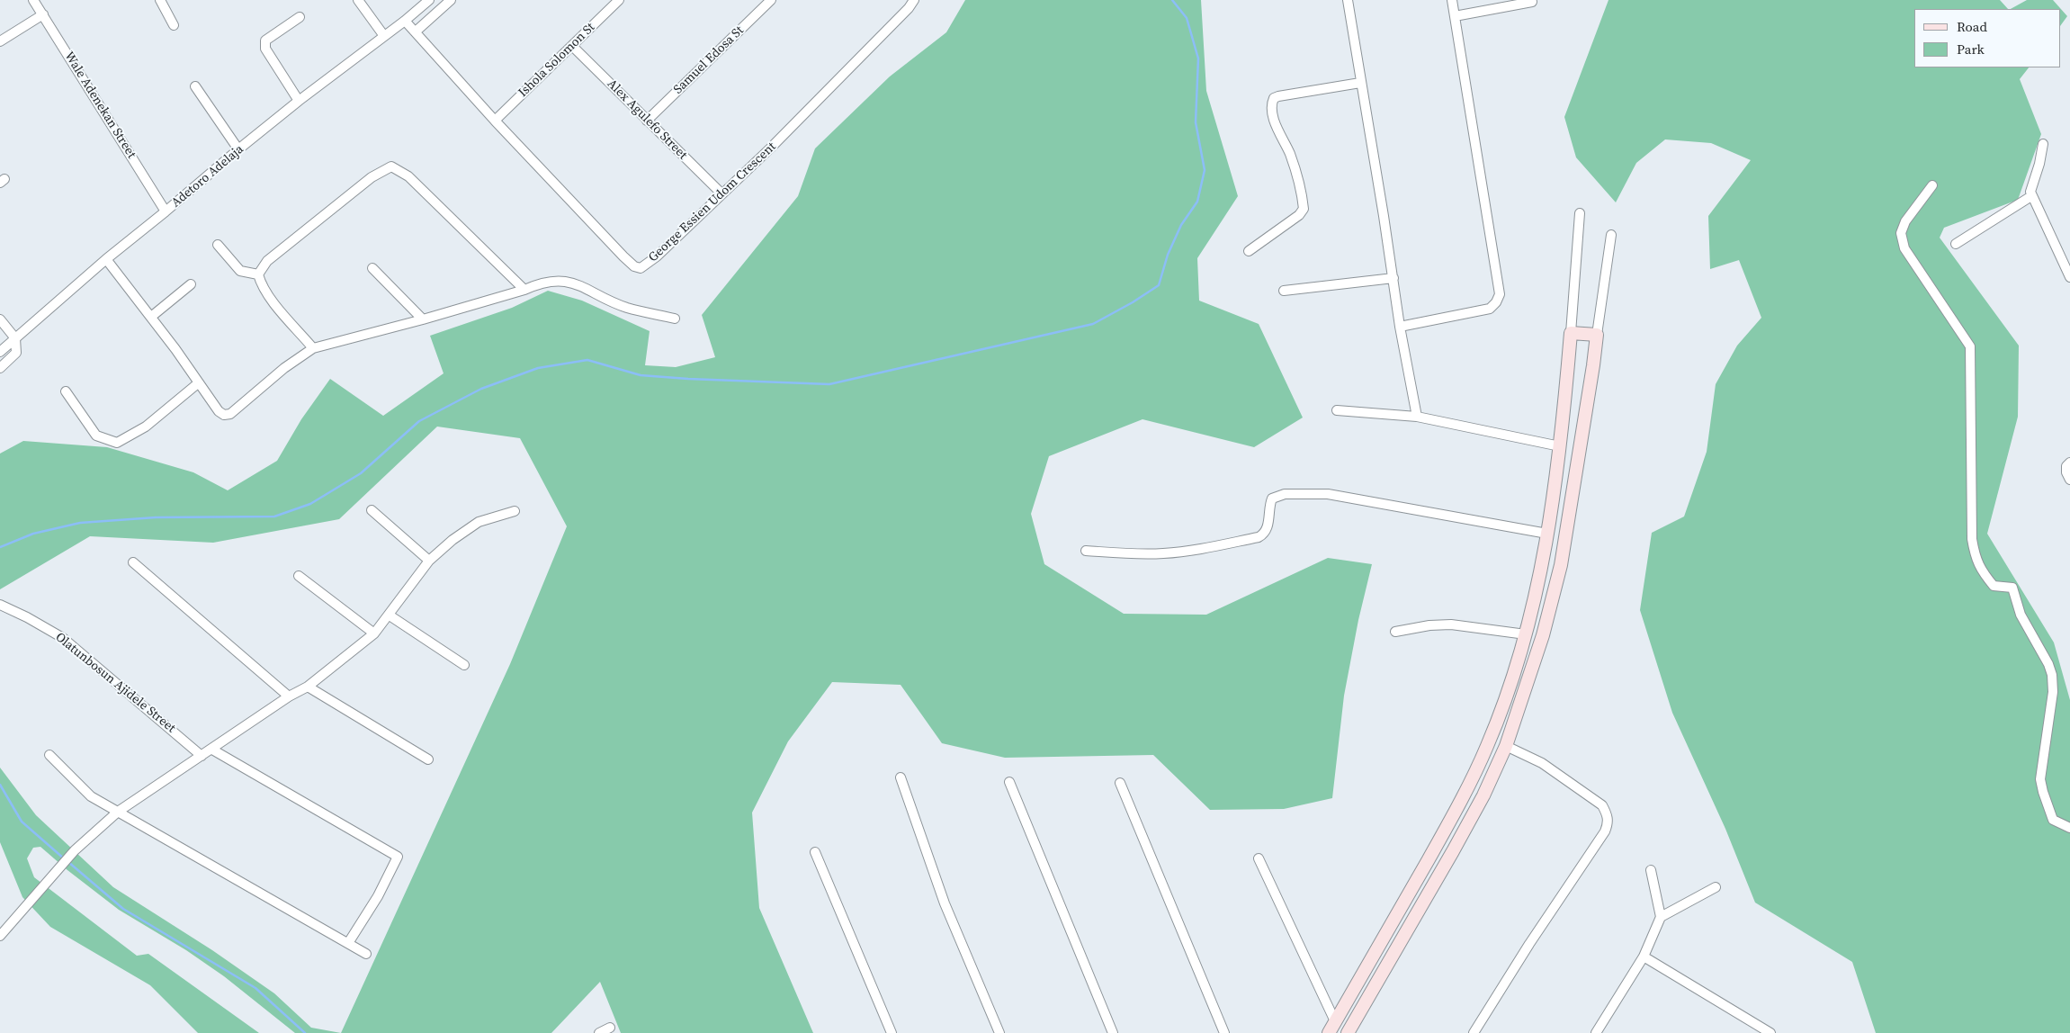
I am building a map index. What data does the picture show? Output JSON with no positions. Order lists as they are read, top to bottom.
{
  "streets": {
    "street": [
      "Ishola Solomon St",
      "Samuel Edosa St",
      "Wale Adenekan Street",
      "Alex Agulefo Street",
      "Adetoro Adelaja",
      "George Essien Udom Crescent",
      "Olatunbosun Ajidele Street"
    ]
  },
  "crossings": [
    ["Ishola Solomon St", "Alex Agulefo Street"],
    ["Ishola Solomon St", "George Essien Udom Crescent"],
    ["Samuel Edosa St", "Alex Agulefo Street"],
    ["Wale Adenekan Street", "Adetoro Adelaja"],
    ["Alex Agulefo Street", "George Essien Udom Crescent"],
    ["Adetoro Adelaja", "George Essien Udom Crescent"]
  ],
  "legend": ["Road", "Park"]
}
